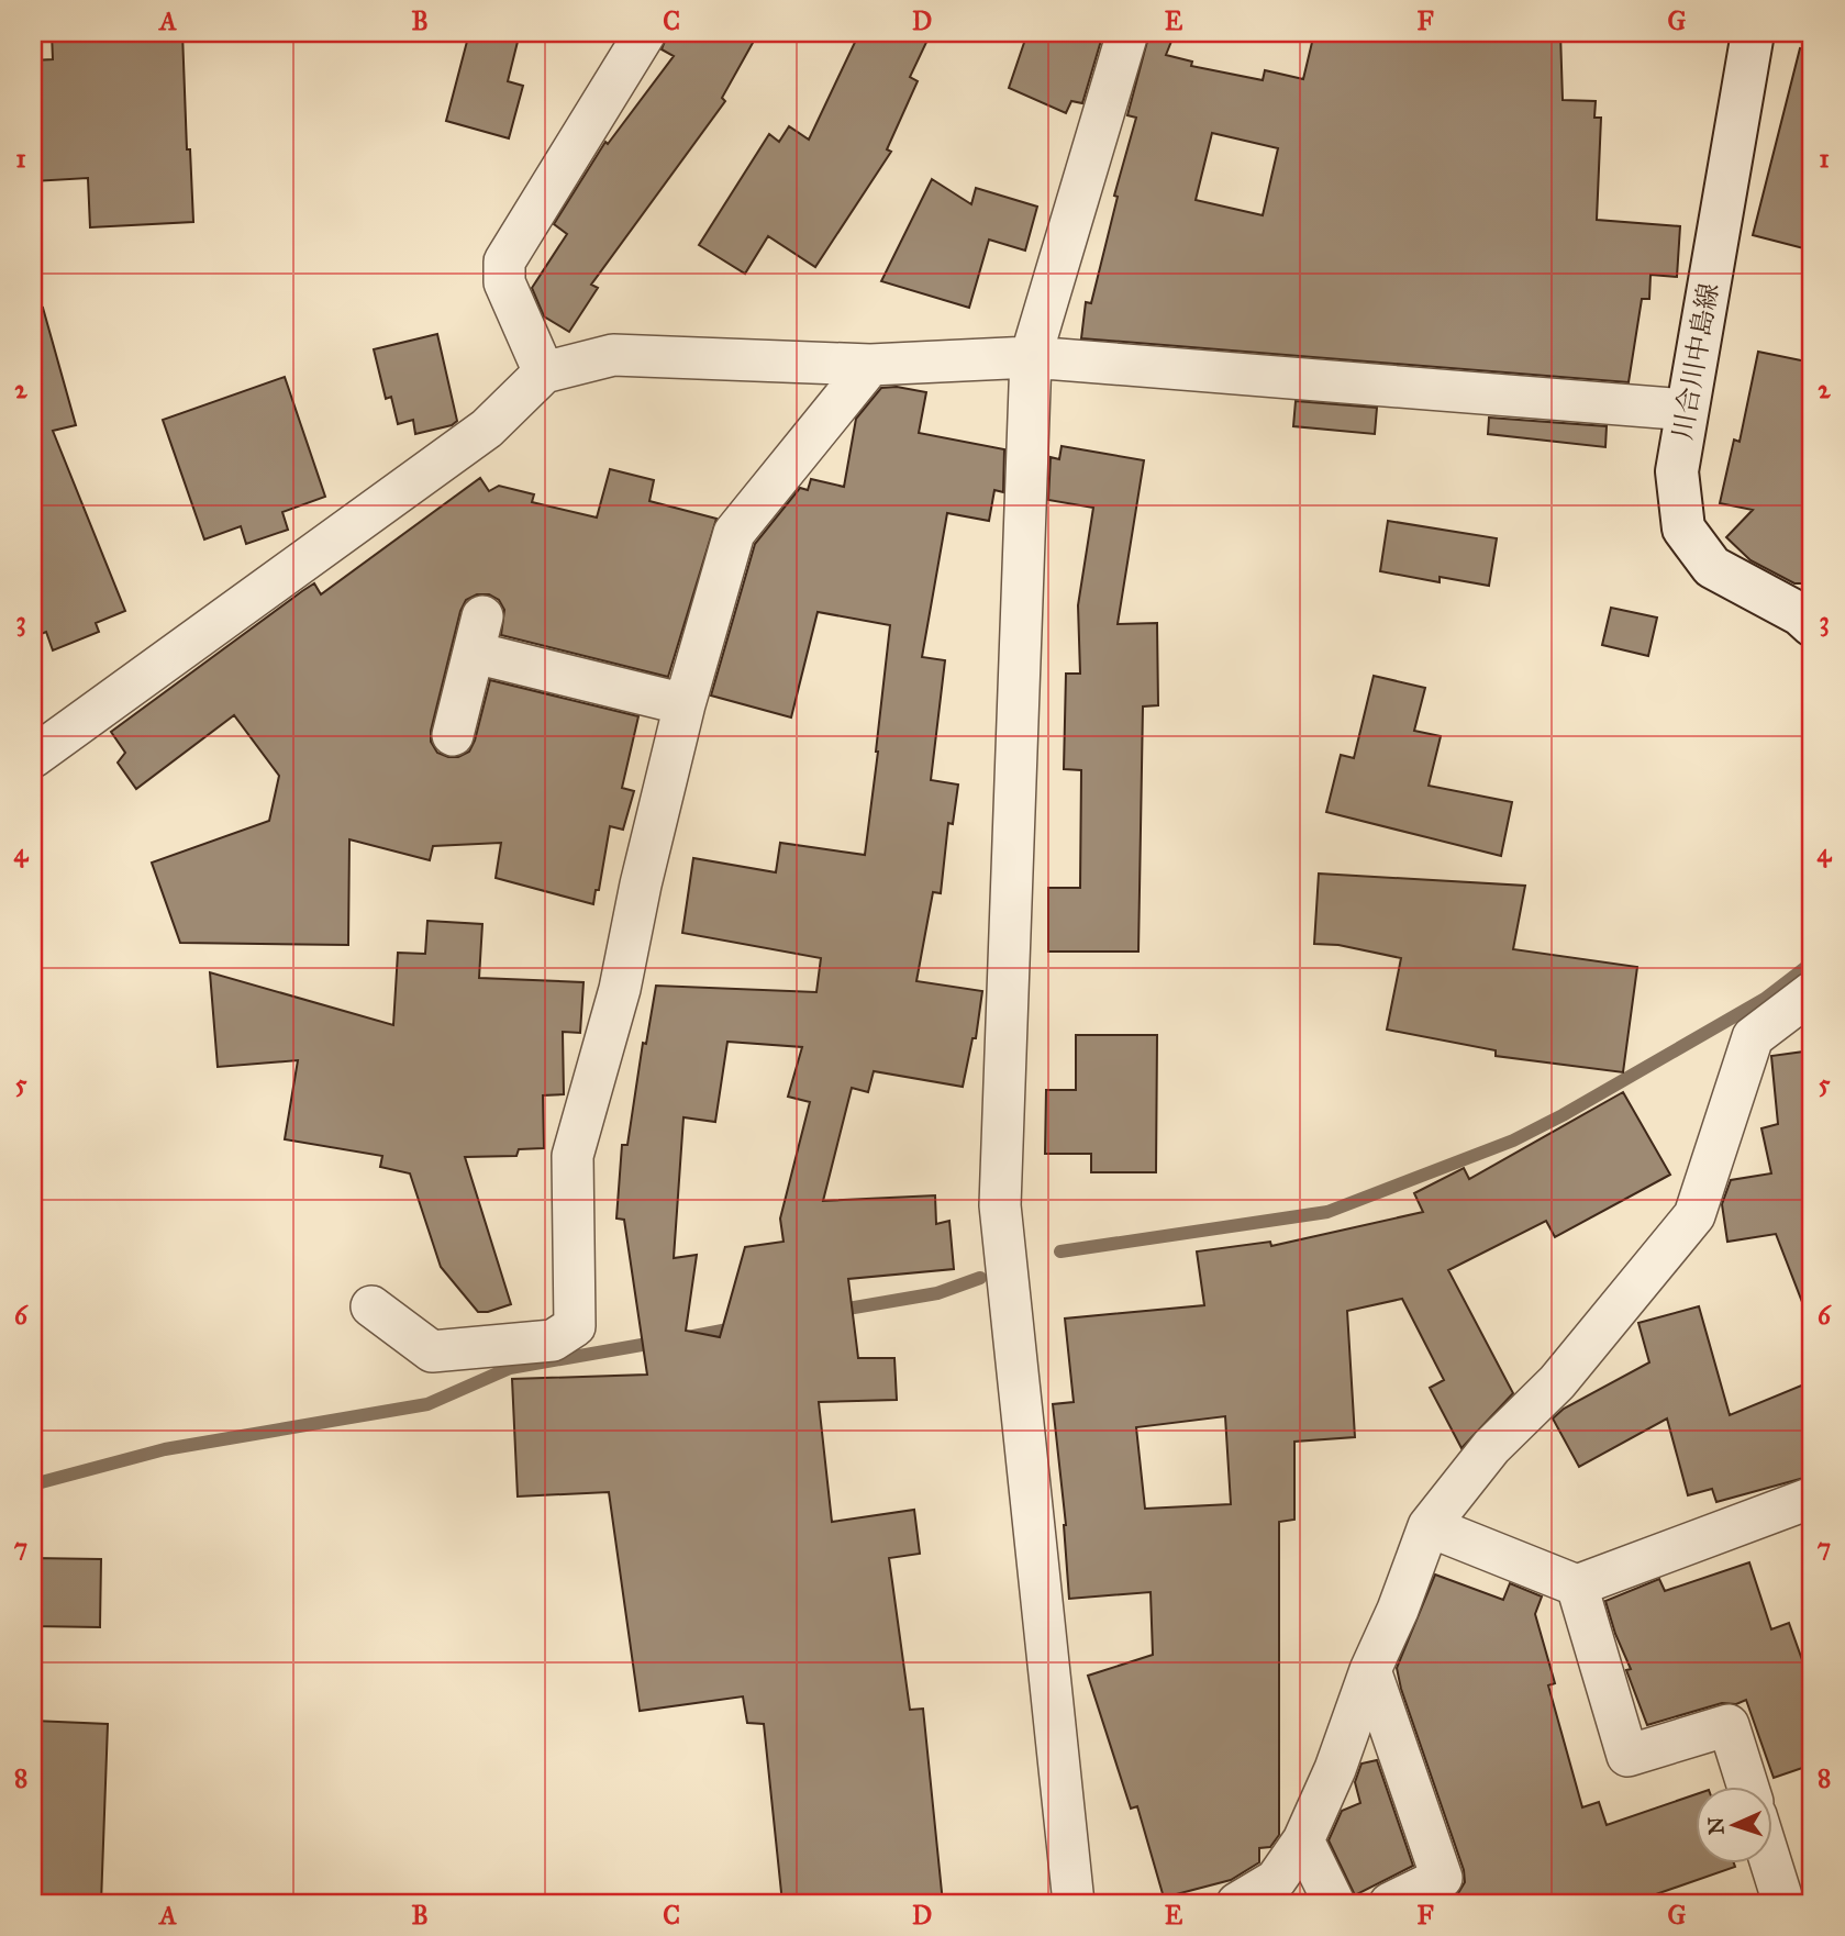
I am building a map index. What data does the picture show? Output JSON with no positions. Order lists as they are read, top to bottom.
{
  "streets": {
    "main road": ["川合川中島線"]
  },
  "north": "left",
  "grid": {
    "columns": [
      "A",
      "B",
      "C",
      "D",
      "E",
      "F",
      "G"
    ],
    "rows": [
      "1",
      "2",
      "3",
      "4",
      "5",
      "6",
      "7",
      "8"
    ]
  }
}
